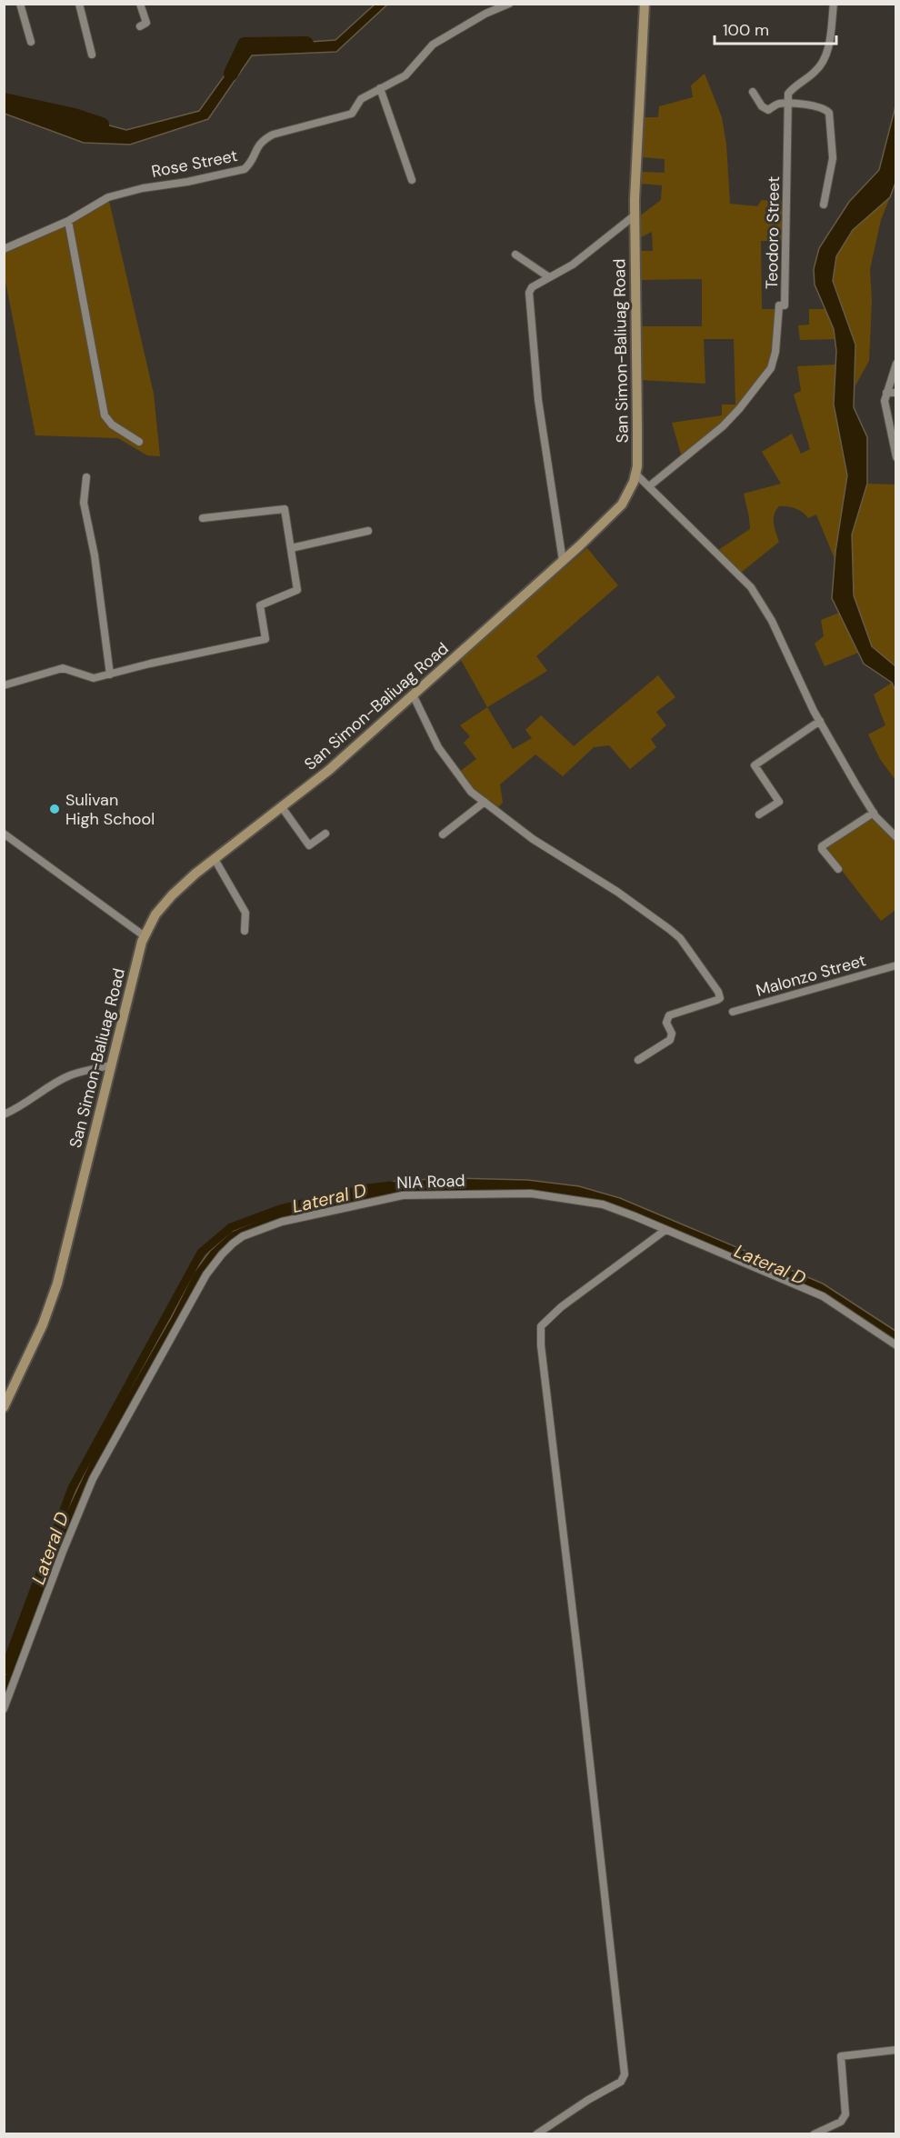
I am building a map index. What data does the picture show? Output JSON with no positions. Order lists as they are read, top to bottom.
{
  "streets": {
    "main road": ["San Simon-Baliuag Road"],
    "street": [
      "Rose Street",
      "Teodoro Street",
      "Malonzo Street",
      "NIA Road"
    ]
  },
  "water": ["Lateral D"],
  "places": ["Sulivan High School"],
  "scale_bar": "100 m"
}
